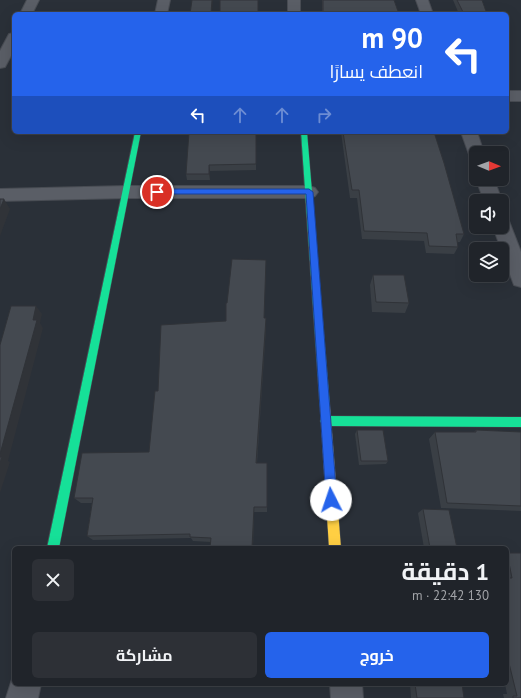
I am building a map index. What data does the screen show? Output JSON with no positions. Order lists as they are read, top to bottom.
{
  "north": "right",
  "page": {
    "turn": ["90 m", "انعطف يسارًا"],
    "heading": ["1 دقيقة", "130 m · 22:42"],
    "buttons": ["خروج", "مشاركة"]
  }
}
